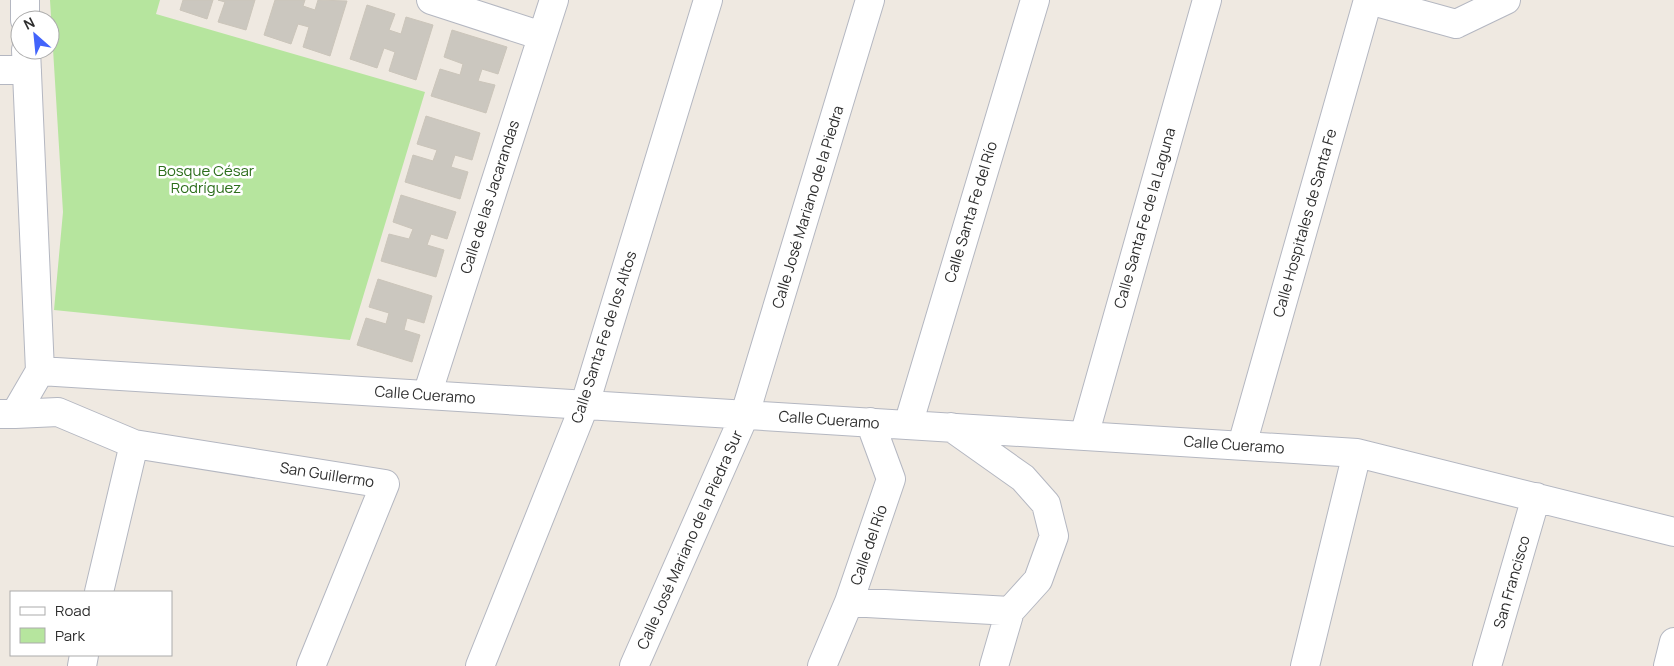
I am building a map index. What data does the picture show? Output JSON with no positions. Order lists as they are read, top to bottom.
{
  "streets": {
    "street": [
      "Calle de las Jacarandas",
      "Calle José Mariano de la Piedra",
      "Calle Santa Fe del Río",
      "Calle Santa Fe de la Laguna",
      "Calle Hospitales de Santa Fe",
      "Calle Santa Fe de los Altos",
      "Calle Cueramo",
      "San Guillermo",
      "Calle José Mariano de la Piedra Sur",
      "Calle del Río",
      "San Francisco"
    ]
  },
  "crossings": [
    ["Calle de las Jacarandas", "Calle Cueramo"],
    ["Calle José Mariano de la Piedra", "Calle Cueramo"],
    ["Calle José Mariano de la Piedra", "Calle José Mariano de la Piedra Sur"],
    ["Calle Santa Fe del Río", "Calle Cueramo"],
    ["Calle Santa Fe de la Laguna", "Calle Cueramo"],
    ["Calle Hospitales de Santa Fe", "Calle Cueramo"],
    ["Calle Santa Fe de los Altos", "Calle Cueramo"],
    ["Calle Cueramo", "Calle José Mariano de la Piedra Sur"],
    ["Calle Cueramo", "Calle del Río"],
    ["Calle Cueramo", "San Francisco"]
  ],
  "parks": ["Bosque César Rodríguez"],
  "legend": ["Road", "Park"],
  "north": "top left"
}
